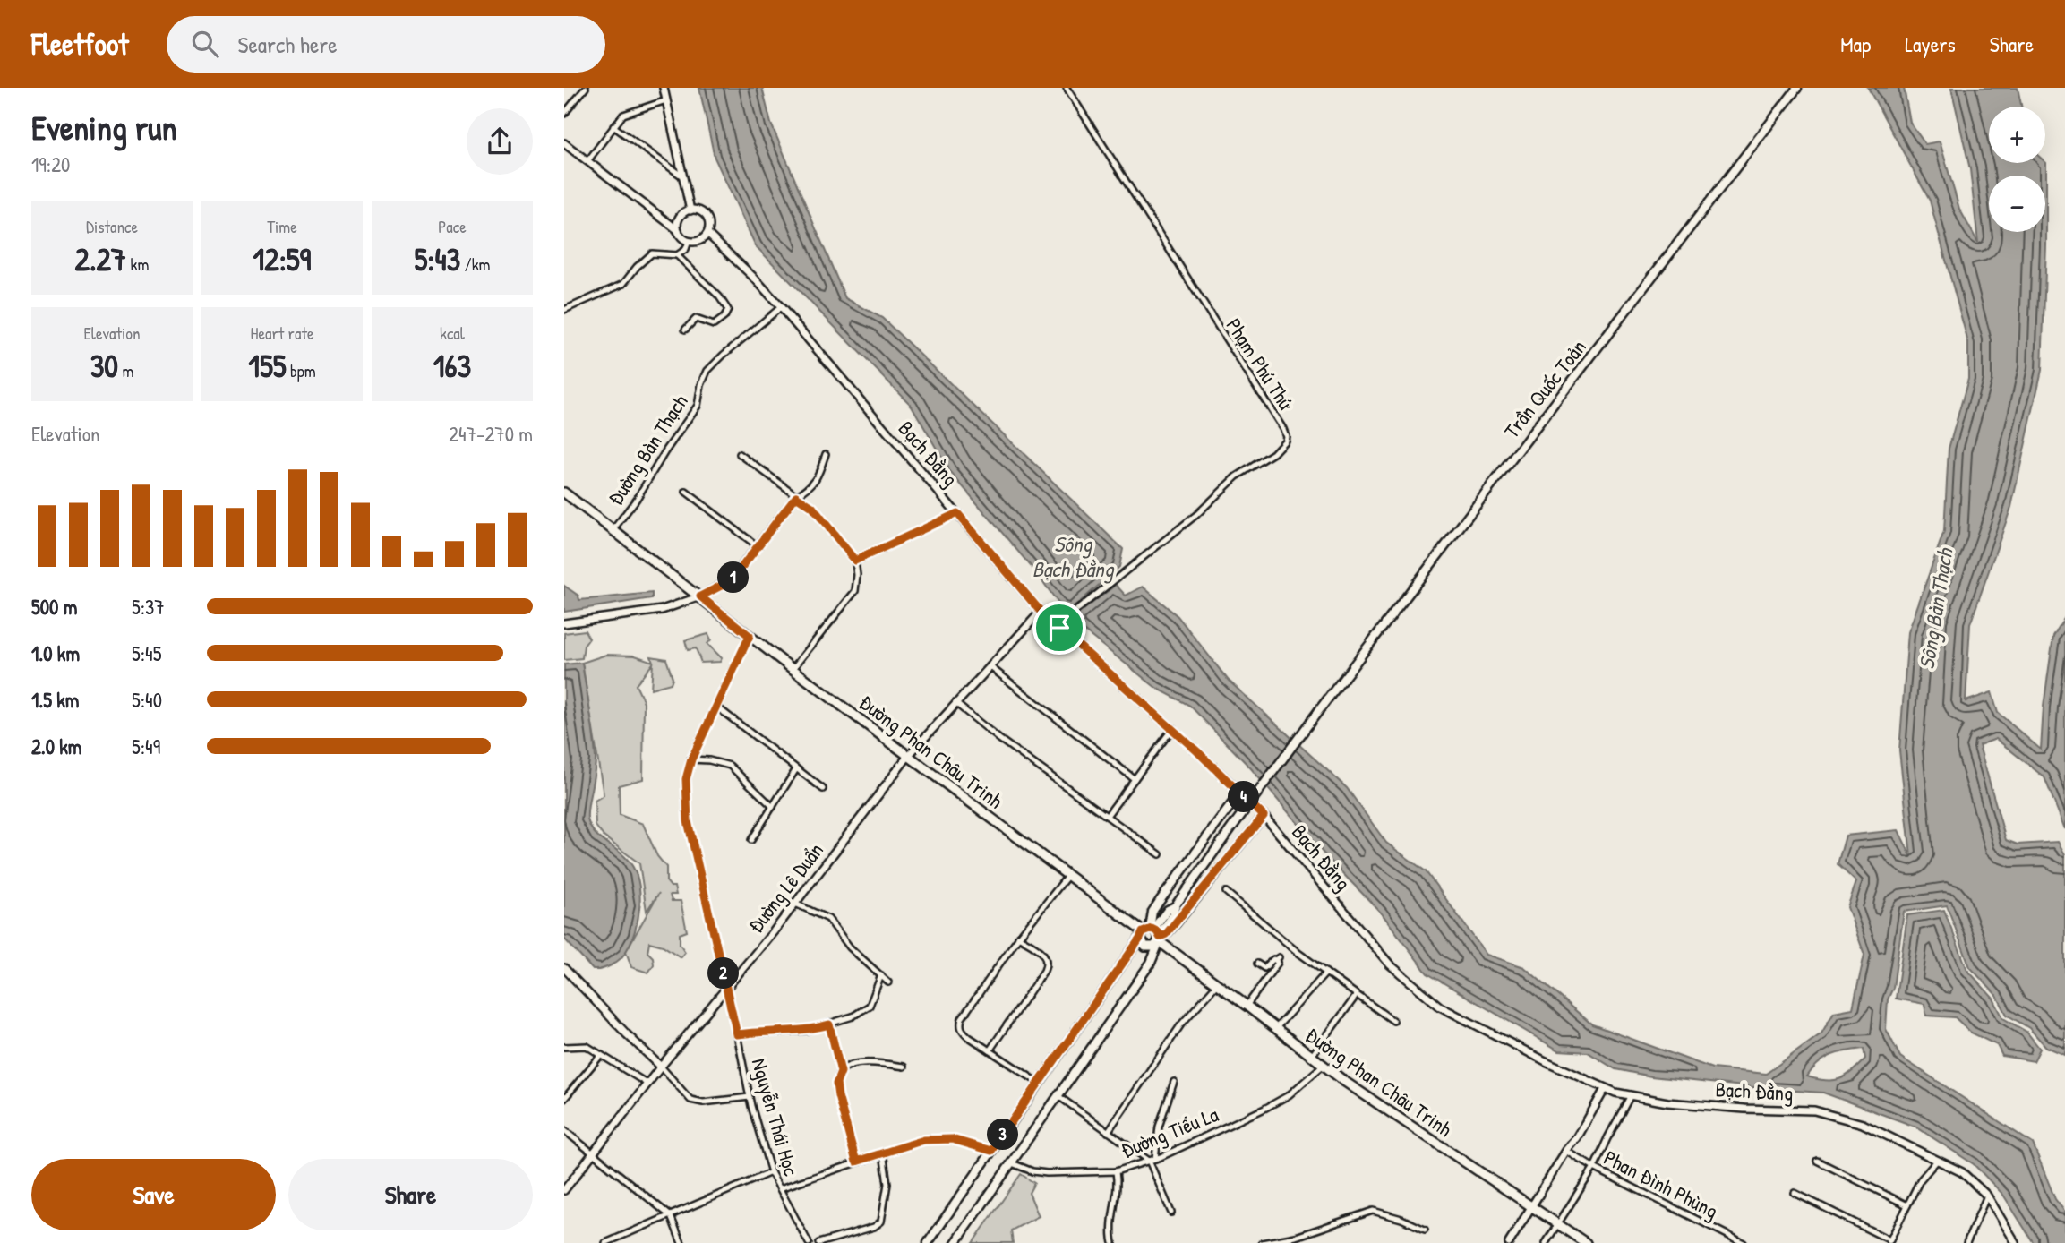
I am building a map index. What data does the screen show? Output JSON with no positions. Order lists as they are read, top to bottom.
{
  "streets": {
    "main road": ["Trần Quốc Toản", "Đường Phan Châu Trinh"],
    "street": [
      "Phạm Phú Thứ",
      "Đường Bàn Thạch",
      "Bạch Đằng",
      "Đường Lê Duẩn",
      "Nguyễn Thái Học",
      "Đường Tiểu La",
      "Phan Đình Phùng"
    ]
  },
  "crossings": [
    ["Phạm Phú Thứ", "Bạch Đằng"],
    ["Trần Quốc Toản", "Đường Phan Châu Trinh"],
    ["Đường Bàn Thạch", "Bạch Đằng"],
    ["Đường Bàn Thạch", "Đường Phan Châu Trinh"],
    ["Bạch Đằng", "Đường Lê Duẩn"],
    ["Đường Phan Châu Trinh", "Đường Lê Duẩn"],
    ["Đường Phan Châu Trinh", "Nguyễn Thái Học"],
    ["Đường Phan Châu Trinh", "Đường Tiểu La"],
    ["Đường Lê Duẩn", "Nguyễn Thái Học"]
  ],
  "water": ["Sông Bạch Đằng", "Sông Bàn Thạch"],
  "page": {
    "header": "Fleetfoot",
    "search": "Search here",
    "nav": ["Map", "Layers", "Share"],
    "heading": ["Evening run", "19:20"],
    "map_buttons": ["+", "−"],
    "stats": [
      ["Distance", "2.27 km"],
      ["Time", "12:59"],
      ["Pace", "5:43 /km"],
      ["Elevation", "30 m"],
      ["Heart rate", "155 bpm"],
      ["kcal", "163"]
    ],
    "chart": ["Elevation", "247–270 m"],
    "pins": [
      "1",
      "4",
      "2",
      "3"
    ],
    "list": [
      {
        "name": "500 m",
        "note": "5:37"
      },
      {
        "name": "1.0 km",
        "note": "5:45"
      },
      {
        "name": "1.5 km",
        "note": "5:40"
      },
      {
        "name": "2.0 km",
        "note": "5:49"
      }
    ],
    "buttons": ["Save", "Share"]
  }
}
